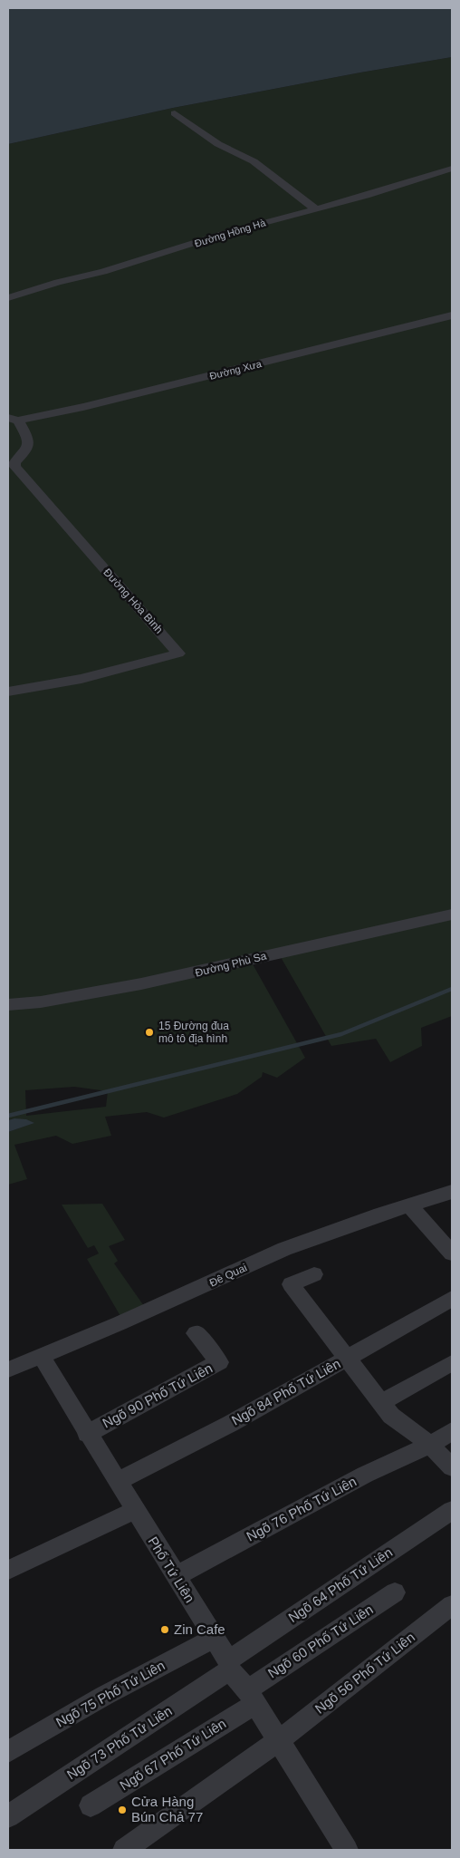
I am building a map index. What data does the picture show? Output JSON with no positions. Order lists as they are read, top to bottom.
{
  "streets": {
    "street": [
      "Đường Hồng Hà",
      "Đường Xưa",
      "Đường Hòa Bình",
      "Đường Phù Sa",
      "Đê Quai",
      "Ngõ 84 Phố Tứ Liên",
      "Ngõ 90 Phố Tứ Liên",
      "Ngõ 76 Phố Tứ Liên",
      "Phố Tứ Liên",
      "Ngõ 64 Phố Tứ Liên",
      "Ngõ 60 Phố Tứ Liên",
      "Ngõ 56 Phố Tứ Liên",
      "Ngõ 75 Phố Tứ Liên",
      "Ngõ 73 Phố Tử Liên",
      "Ngõ 67 Phố Tứ Liên"
    ]
  },
  "crossings": [
    ["Đường Xưa", "Đường Hòa Bình"],
    ["Đê Quai", "Phố Tứ Liên"],
    ["Ngõ 84 Phố Tứ Liên", "Phố Tứ Liên"],
    ["Ngõ 90 Phố Tứ Liên", "Phố Tứ Liên"],
    ["Ngõ 76 Phố Tứ Liên", "Phố Tứ Liên"],
    ["Phố Tứ Liên", "Ngõ 64 Phố Tứ Liên"],
    ["Phố Tứ Liên", "Ngõ 60 Phố Tứ Liên"],
    ["Phố Tứ Liên", "Ngõ 56 Phố Tứ Liên"],
    ["Phố Tứ Liên", "Ngõ 75 Phố Tứ Liên"],
    ["Phố Tứ Liên", "Ngõ 73 Phố Tử Liên"],
    ["Phố Tứ Liên", "Ngõ 67 Phố Tứ Liên"],
    ["Ngõ 64 Phố Tứ Liên", "Ngõ 73 Phố Tử Liên"],
    ["Ngõ 60 Phố Tứ Liên", "Ngõ 67 Phố Tứ Liên"]
  ],
  "places": ["15 Đường đua mô tô địa hình", "Zin Cafe", "Cửa Hàng Bún Chả 77"]
}
